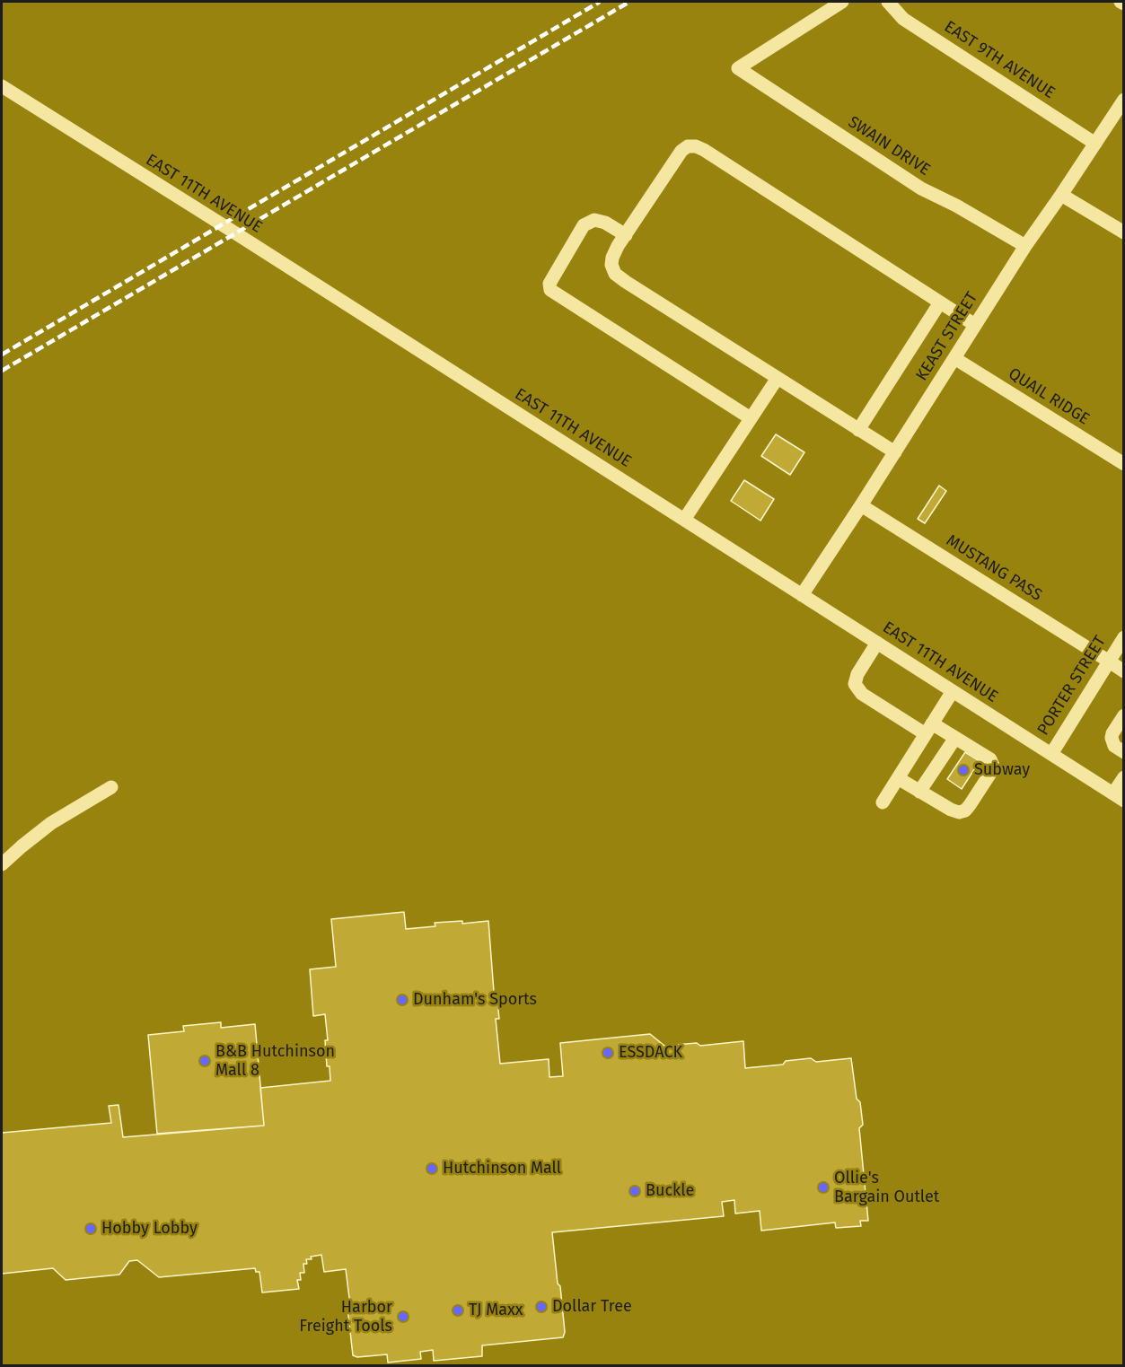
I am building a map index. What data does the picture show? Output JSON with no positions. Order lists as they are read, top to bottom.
{
  "streets": {
    "street": [
      "EAST 9TH AVENUE",
      "SWAIN DRIVE",
      "EAST 11TH AVENUE",
      "KEAST STREET",
      "QUAIL RIDGE",
      "MUSTANG PASS",
      "PORTER STREET"
    ]
  },
  "crossings": [
    ["EAST 9TH AVENUE", "KEAST STREET"],
    ["SWAIN DRIVE", "KEAST STREET"],
    ["EAST 11TH AVENUE", "KEAST STREET"],
    ["EAST 11TH AVENUE", "PORTER STREET"],
    ["KEAST STREET", "QUAIL RIDGE"],
    ["KEAST STREET", "MUSTANG PASS"],
    ["MUSTANG PASS", "PORTER STREET"]
  ],
  "places": [
    "Subway",
    "Dunham's Sports",
    "ESSDACK",
    "B&B Hutchinson Mall 8",
    "Hutchinson Mall",
    "Ollie's Bargain Outlet",
    "Buckle",
    "Hobby Lobby",
    "Dollar Tree",
    "TJ Maxx",
    "Harbor Freight Tools"
  ]
}
